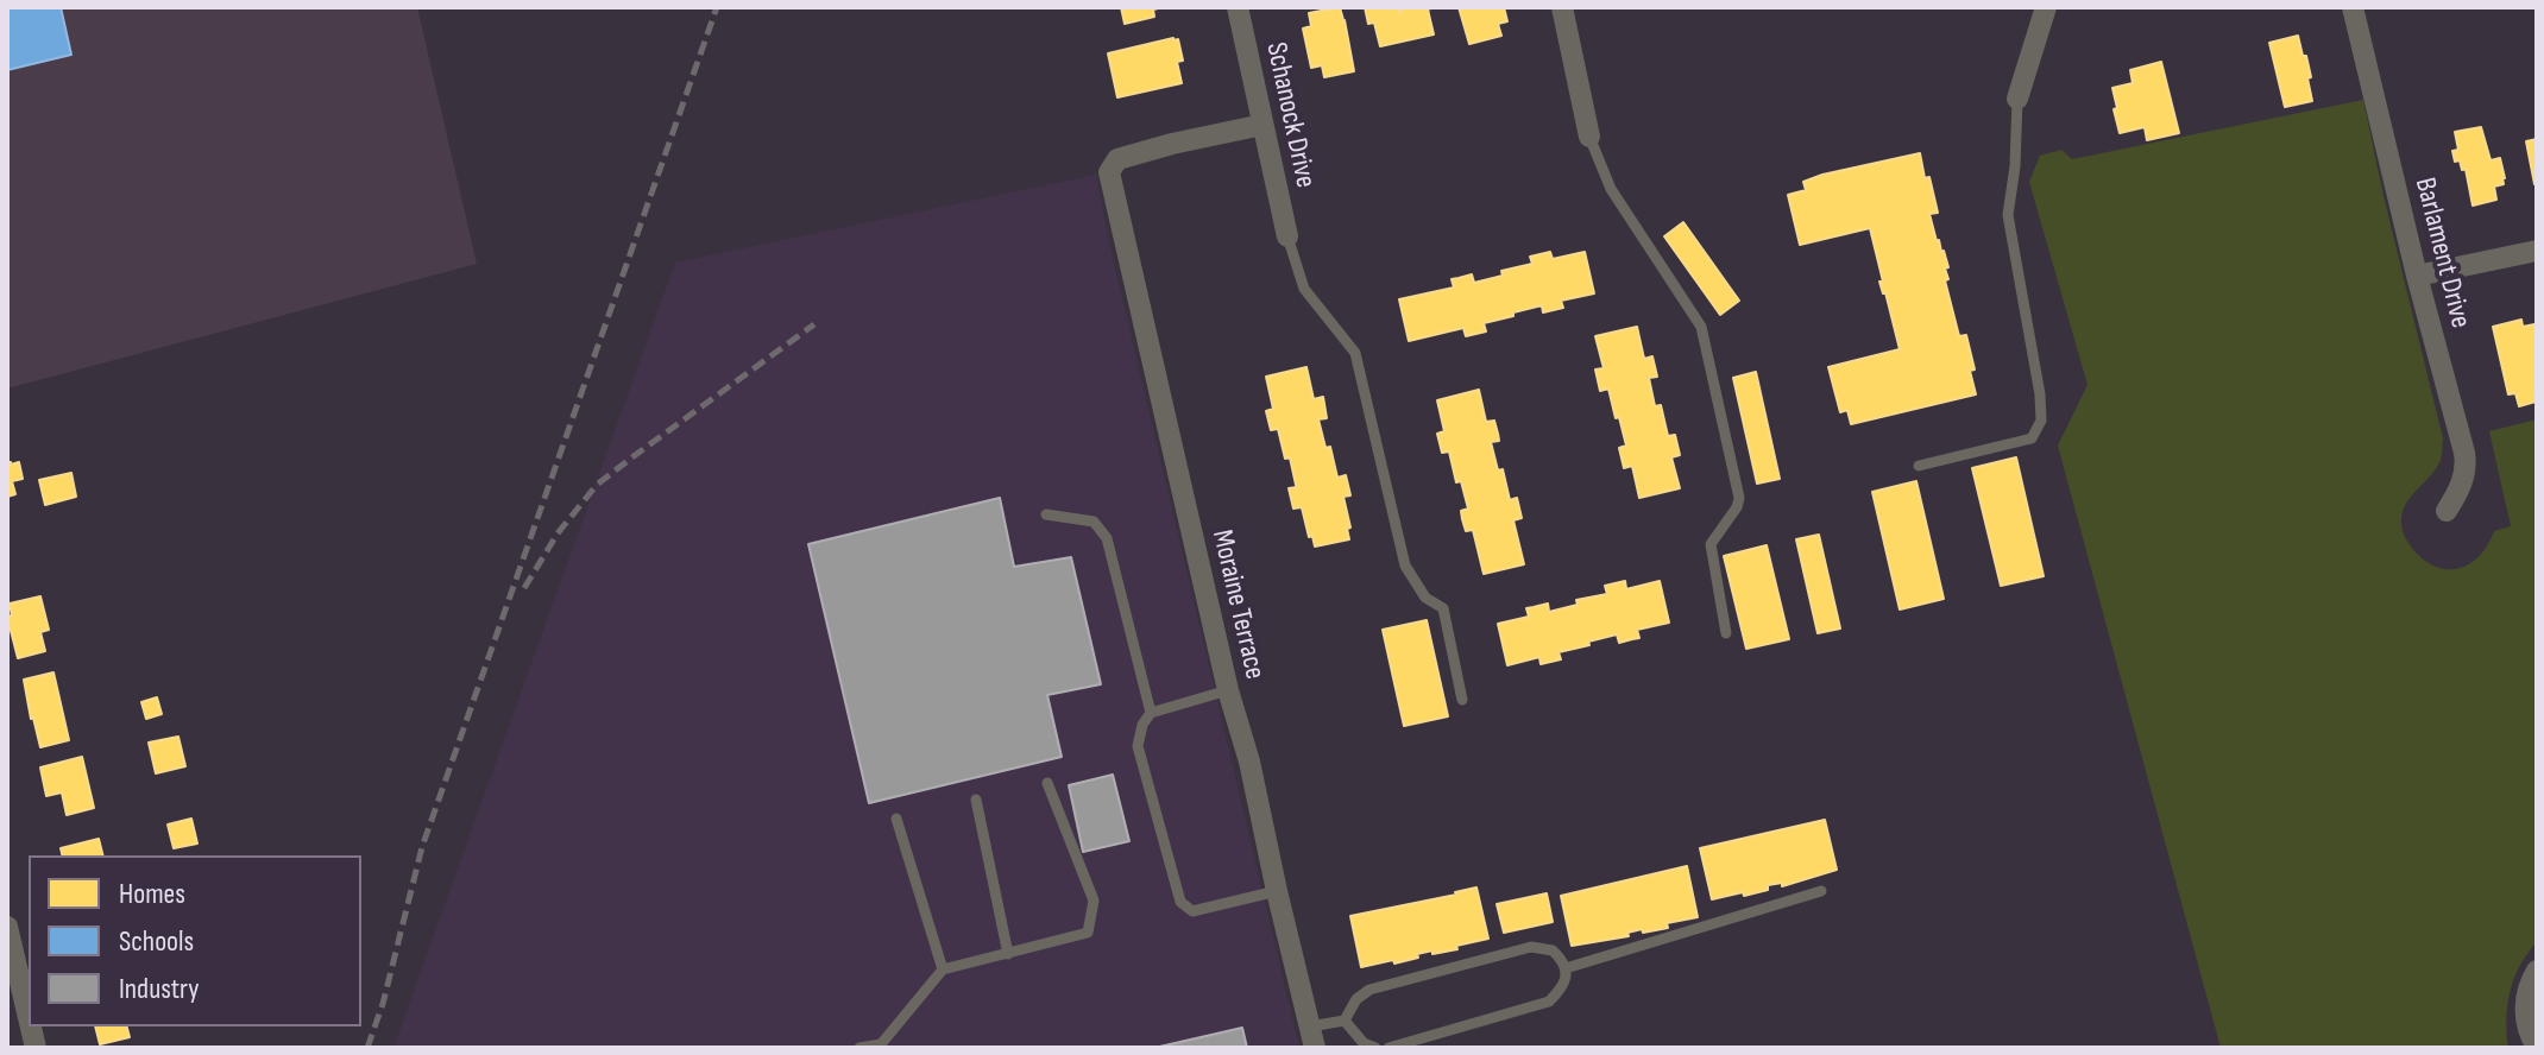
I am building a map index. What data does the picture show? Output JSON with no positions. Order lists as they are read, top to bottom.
{
  "streets": {
    "street": ["Schanock Drive", "Barlament Drive", "Moraine Terrace"]
  },
  "crossings": [
    ["Schanock Drive", "Moraine Terrace"]
  ],
  "legend": ["Homes", "Schools", "Industry"]
}
